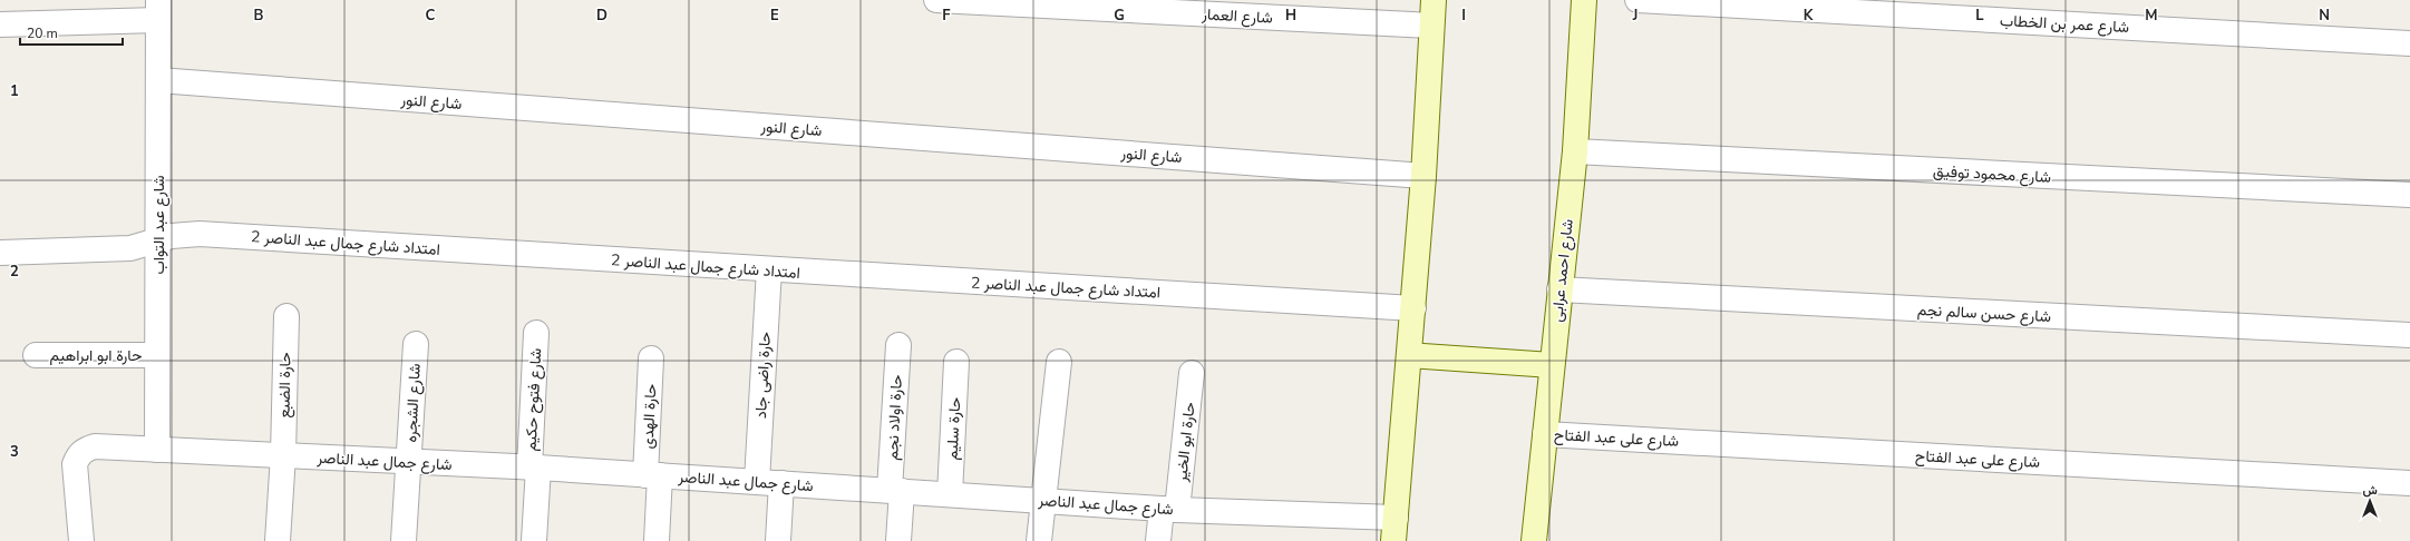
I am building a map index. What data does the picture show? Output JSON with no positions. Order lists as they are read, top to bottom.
{
  "streets": {
    "street": [
      "شارع العمار",
      "شارع عمر بن الخطاب",
      "شارع النور",
      "شارع محمود توفيق",
      "شارع عبد التواب",
      "امتداد شارع جمال عبد الناصر 2",
      "شارع احمد عرابى",
      "شارع حسن سالم نجم",
      "حارة ابو ابراهيم",
      "حارة راضى جاد",
      "حارة الضبع",
      "شارع فتوح حكيم",
      "شارع الشجره",
      "حارة الهدى",
      "حارة اولاد نجم",
      "حارة سليم",
      "شارع على عبد الفتاح",
      "حارة ابو الخير",
      "شارع جمال عبد الناصر"
    ]
  },
  "crossings": [
    ["شارع النور", "شارع عبد التواب"],
    ["شارع محمود توفيق", "شارع احمد عرابى"],
    ["شارع عبد التواب", "امتداد شارع جمال عبد الناصر 2"],
    ["شارع عبد التواب", "حارة ابو ابراهيم"],
    ["شارع عبد التواب", "شارع جمال عبد الناصر"],
    ["امتداد شارع جمال عبد الناصر 2", "حارة راضى جاد"],
    ["شارع احمد عرابى", "شارع حسن سالم نجم"],
    ["شارع احمد عرابى", "شارع على عبد الفتاح"],
    ["حارة راضى جاد", "شارع جمال عبد الناصر"],
    ["حارة الضبع", "شارع جمال عبد الناصر"],
    ["شارع فتوح حكيم", "شارع جمال عبد الناصر"],
    ["شارع الشجره", "شارع جمال عبد الناصر"],
    ["حارة الهدى", "شارع جمال عبد الناصر"],
    ["حارة اولاد نجم", "شارع جمال عبد الناصر"],
    ["حارة سليم", "شارع جمال عبد الناصر"],
    ["حارة ابو الخير", "شارع جمال عبد الناصر"]
  ],
  "scale_bar": "20 m",
  "north": "top",
  "grid": {
    "columns": [
      "B",
      "C",
      "D",
      "E",
      "F",
      "G",
      "H",
      "I",
      "J",
      "K",
      "L",
      "M",
      "N"
    ],
    "rows": ["1", "2", "3"]
  }
}
